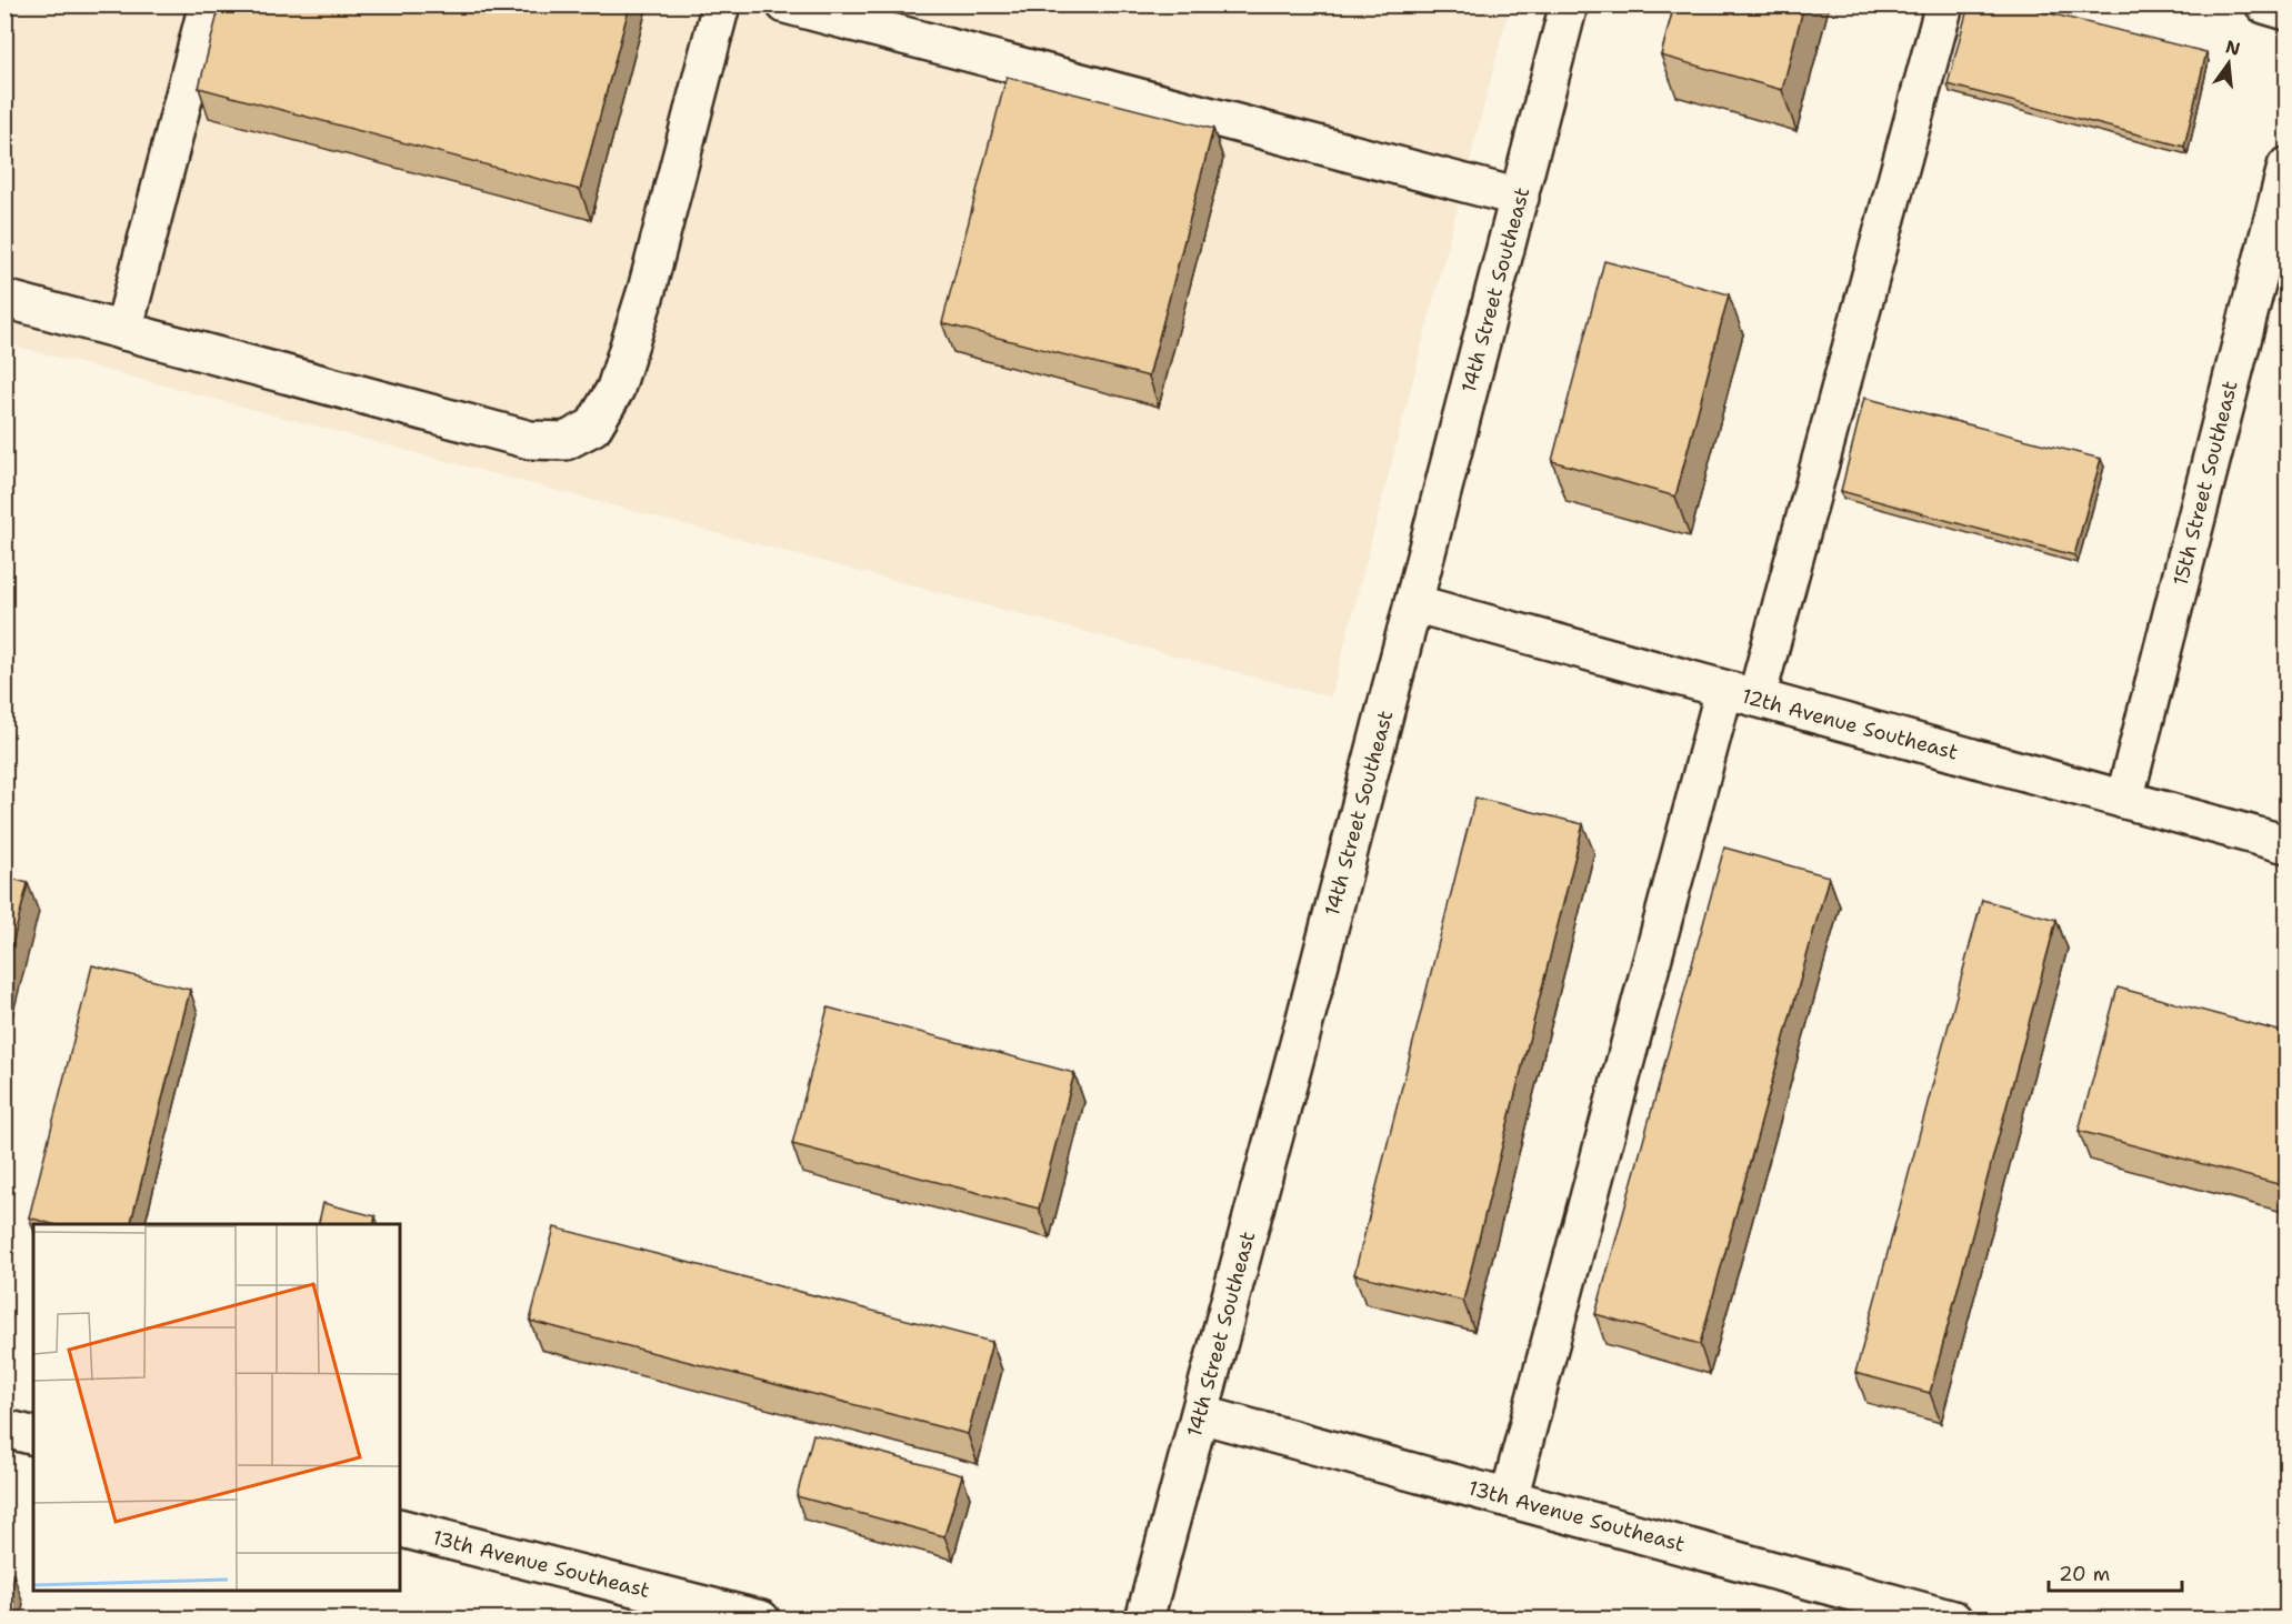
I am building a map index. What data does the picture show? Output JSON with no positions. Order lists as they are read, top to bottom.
{
  "streets": {
    "street": [
      "14th Street Southeast",
      "15th Street Southeast",
      "12th Avenue Southeast",
      "13th Avenue Southeast"
    ]
  },
  "crossings": [
    ["14th Street Southeast", "12th Avenue Southeast"],
    ["14th Street Southeast", "13th Avenue Southeast"],
    ["15th Street Southeast", "12th Avenue Southeast"]
  ],
  "scale_bar": "20 m",
  "north": "top"
}
